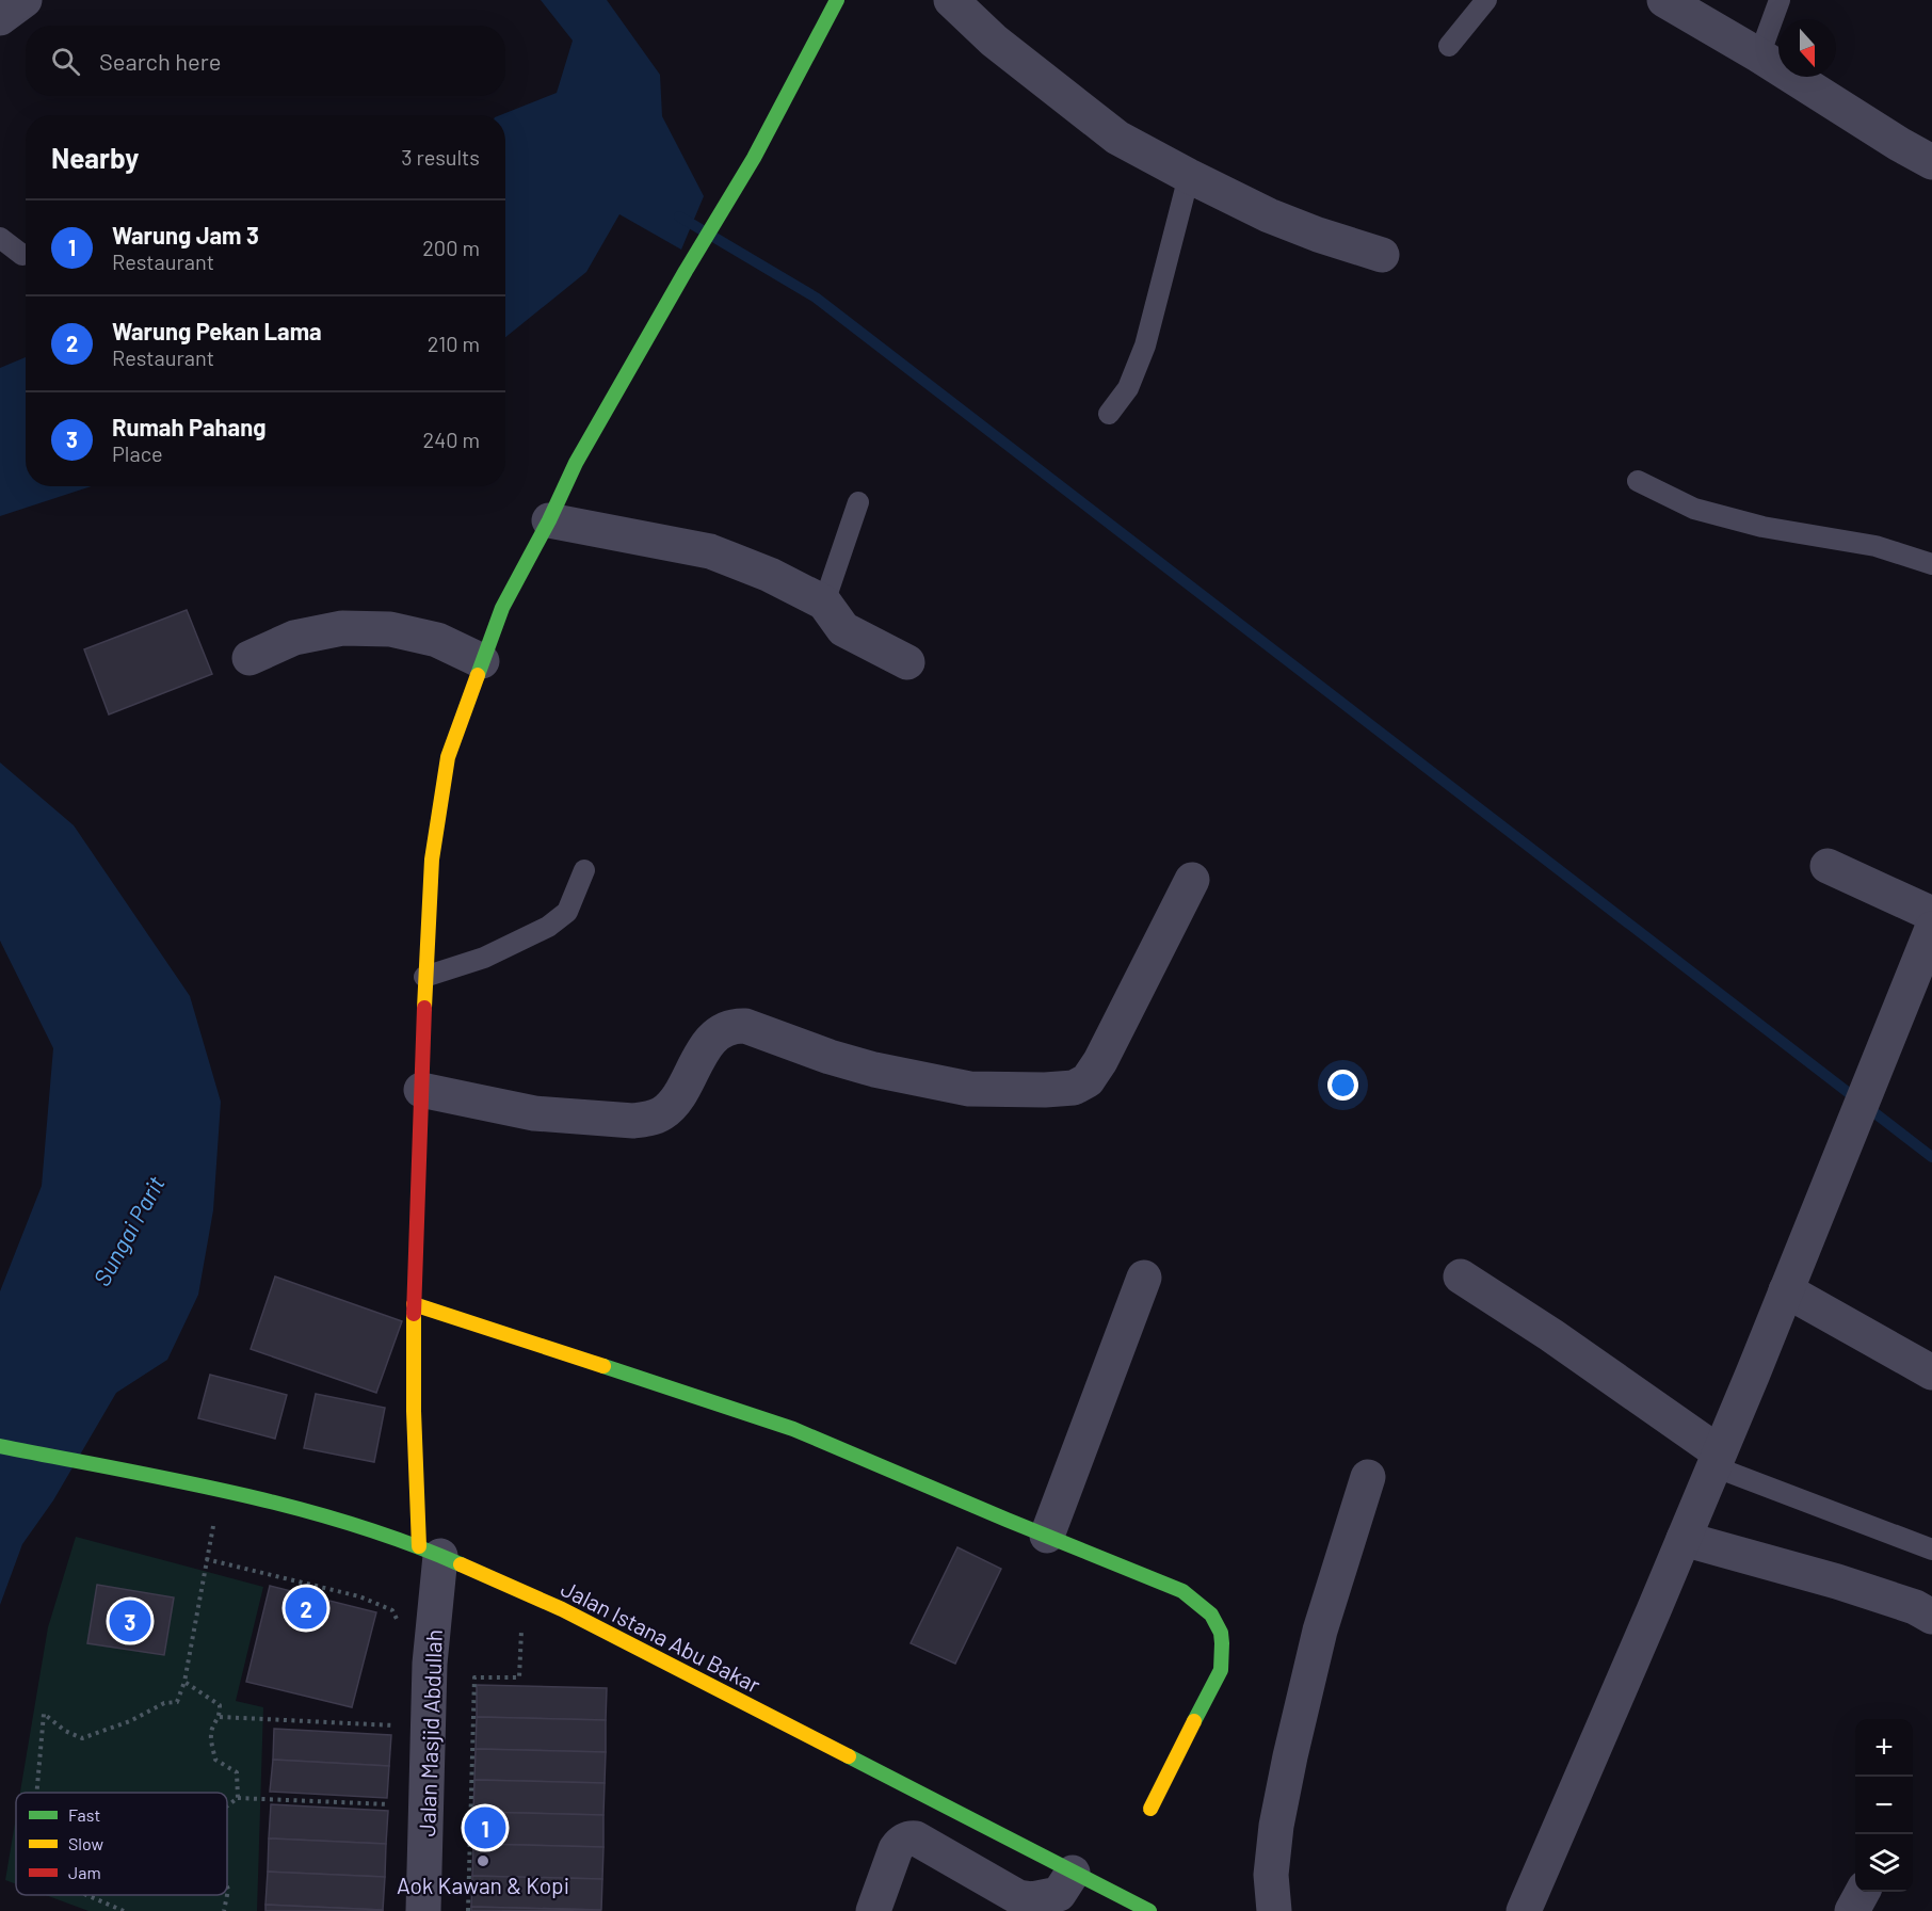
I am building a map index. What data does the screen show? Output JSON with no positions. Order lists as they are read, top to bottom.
{
  "streets": {
    "street": ["Jalan Istana Abu Bakar", "Jalan Masjid Abdullah"]
  },
  "crossings": [
    ["Jalan Istana Abu Bakar", "Jalan Masjid Abdullah"]
  ],
  "water": ["Sungai Parit"],
  "places": ["Aok Kawan & Kopi"],
  "legend": ["Fast", "Slow", "Jam"],
  "north": "bottom",
  "page": {
    "search": "Search here",
    "heading": ["Nearby", "3 results"],
    "list": [
      {
        "mark": "1",
        "name": "Warung Jam 3",
        "note": "Restaurant",
        "value": "200 m"
      },
      {
        "mark": "2",
        "name": "Warung Pekan Lama",
        "note": "Restaurant",
        "value": "210 m"
      },
      {
        "mark": "3",
        "name": "Rumah Pahang",
        "note": "Place",
        "value": "240 m"
      }
    ],
    "pins": ["2", "3", "1"],
    "map_buttons": ["+", "−"]
  }
}
